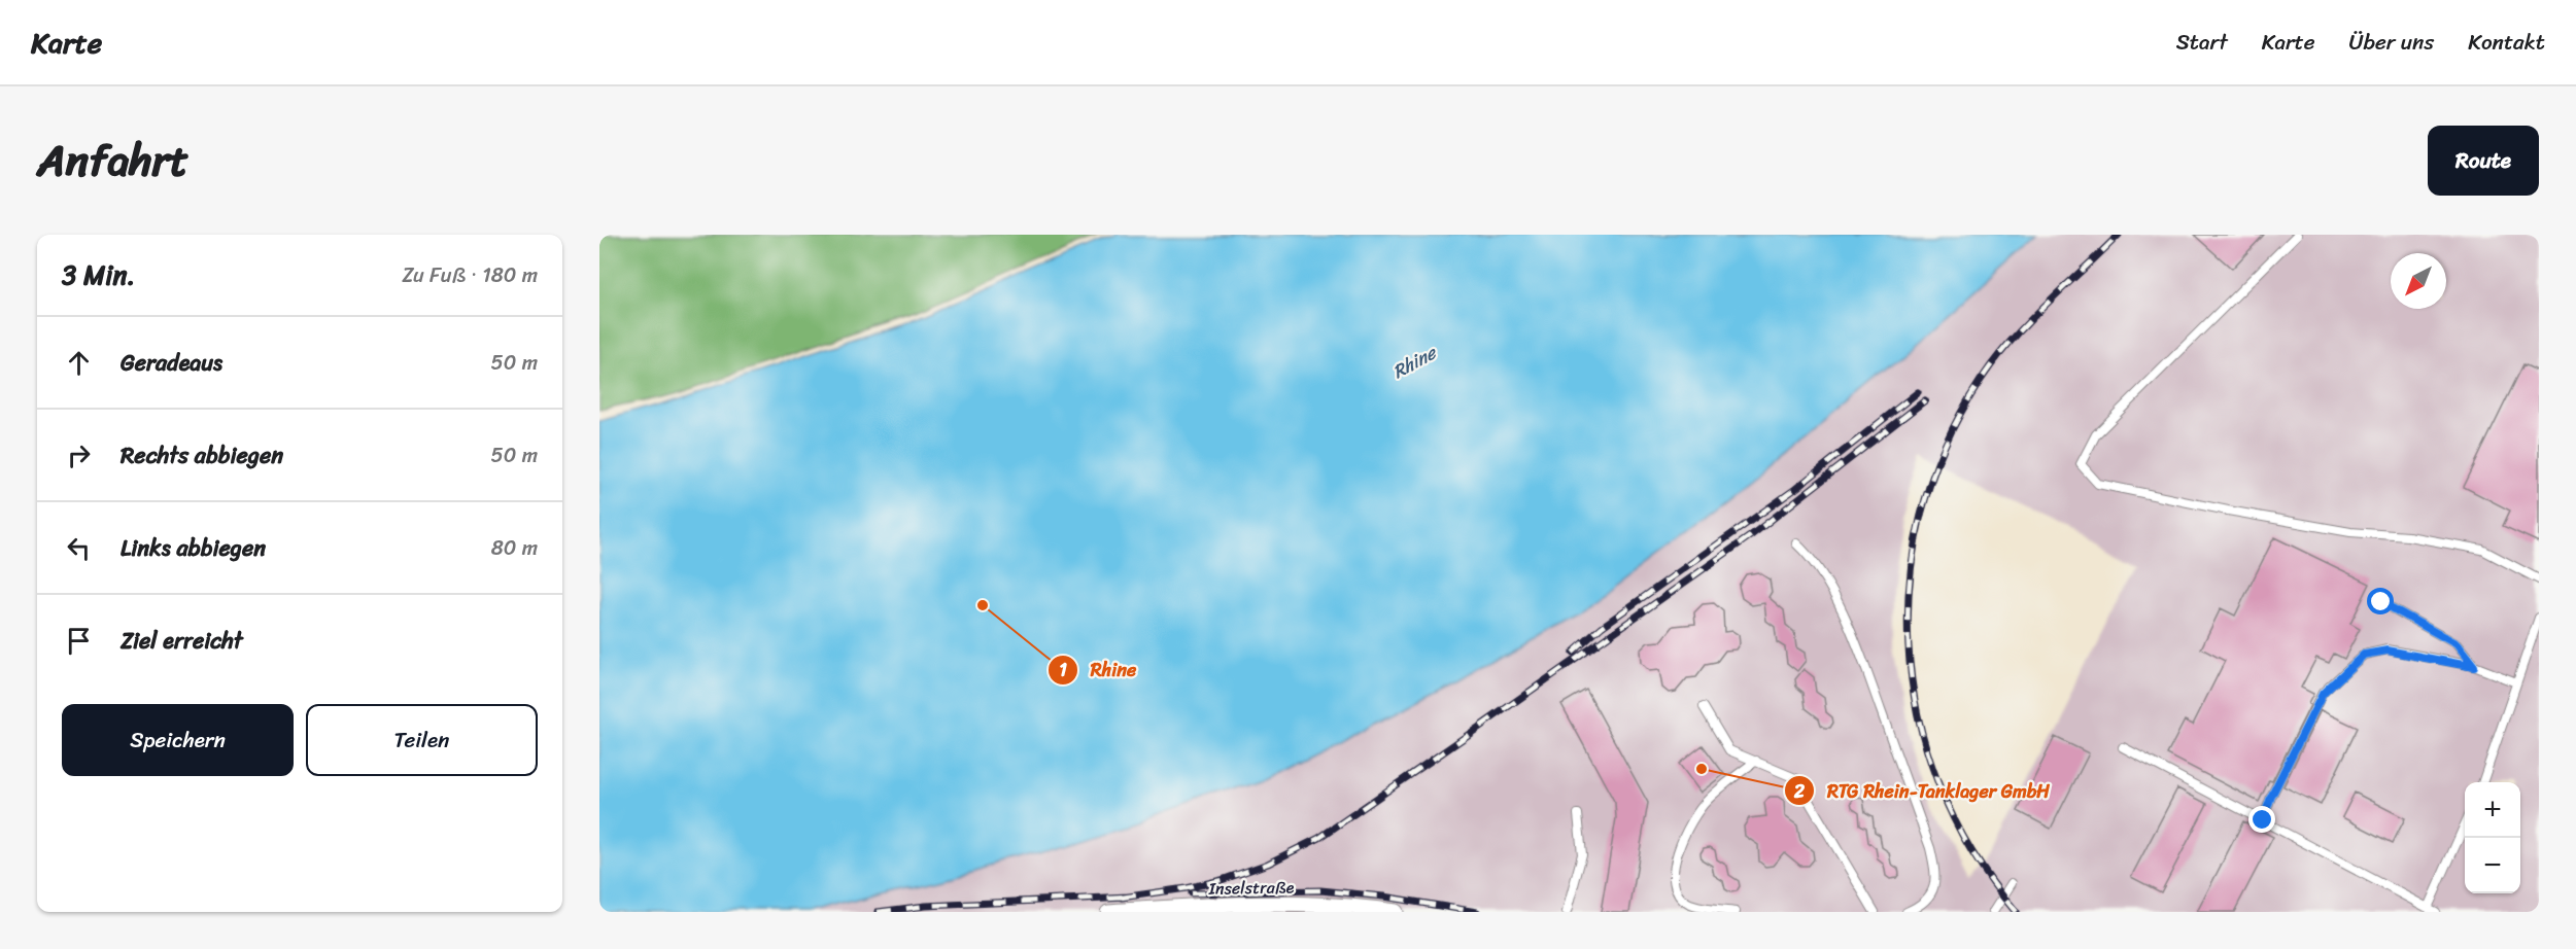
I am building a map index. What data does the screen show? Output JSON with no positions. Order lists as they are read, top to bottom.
{
  "streets": {
    "street": ["Inselstraße"]
  },
  "water": ["Rhine"],
  "places": ["Rhine", "RTG Rhein-Tanklager GmbH"],
  "north": "bottom left",
  "page": {
    "header": "Karte",
    "nav": [
      "Start",
      "Karte",
      "Über uns",
      "Kontakt"
    ],
    "title": "Anfahrt",
    "buttons": [
      "Route",
      ["Speichern", "Teilen"]
    ],
    "heading": ["3 Min.", "Zu Fuß · 180 m"],
    "list": [
      ["Geradeaus", "50 m"],
      ["Rechts abbiegen", "50 m"],
      ["Links abbiegen", "80 m"],
      "Ziel erreicht"
    ],
    "map_buttons": ["+", "−"]
  }
}
